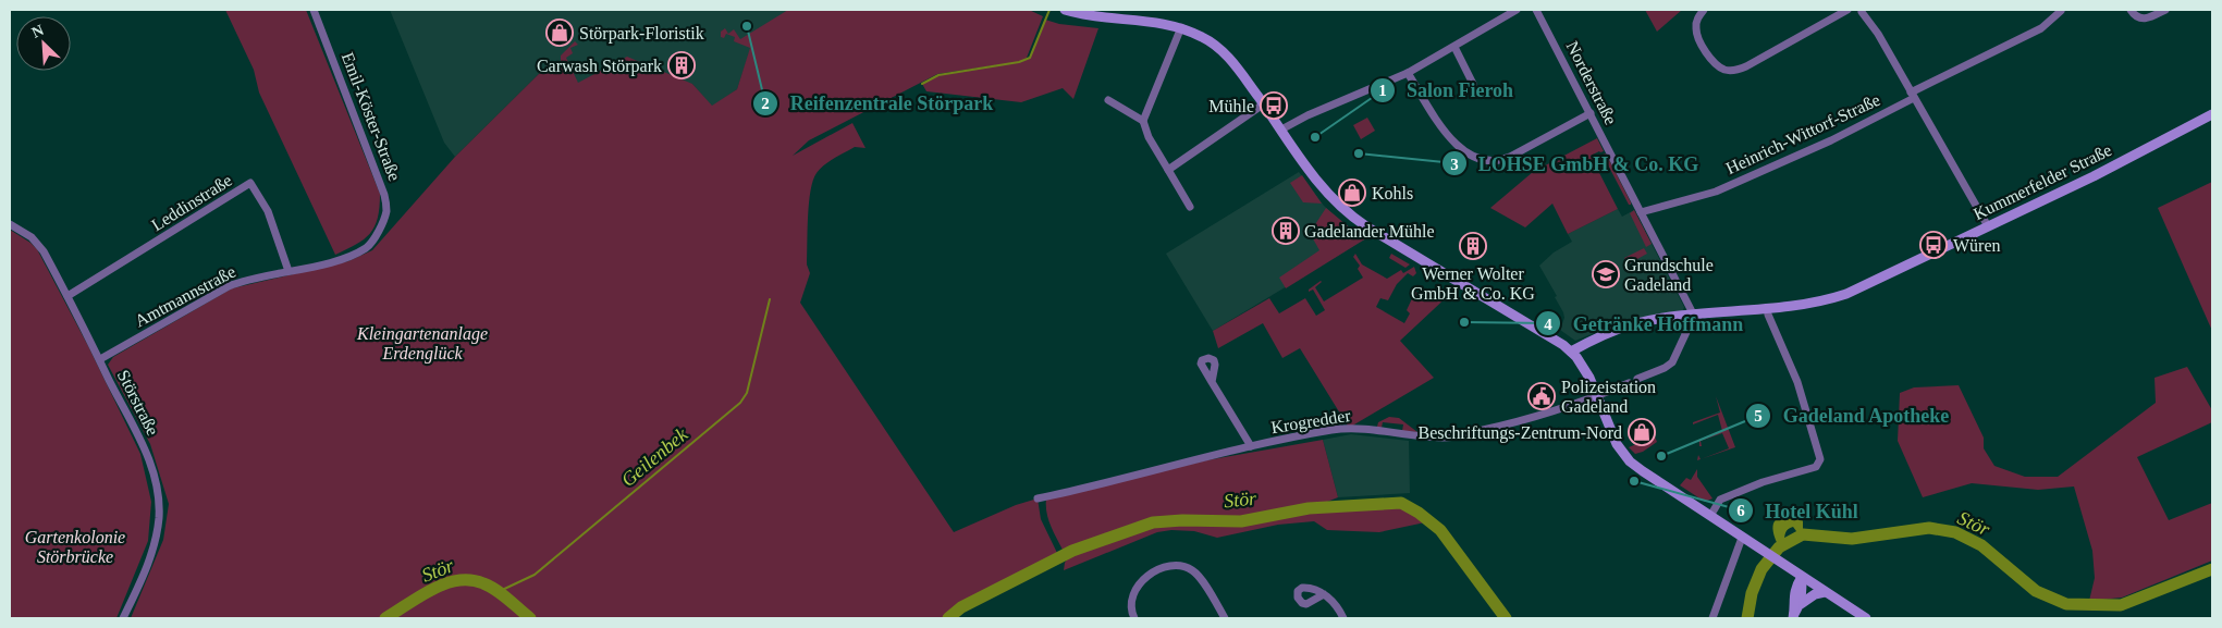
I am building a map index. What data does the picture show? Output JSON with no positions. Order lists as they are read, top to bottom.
{
  "streets": {
    "main road": ["Kummerfelder Straße"],
    "street": [
      "Norderstraße",
      "Emil-Köster-Straße",
      "Heinrich-Wittorf-Straße",
      "Leddinstraße",
      "Amtmannstraße",
      "Störstraße",
      "Krogredder"
    ]
  },
  "crossings": [
    ["Norderstraße", "Heinrich-Wittorf-Straße"],
    ["Norderstraße", "Kummerfelder Straße"],
    ["Emil-Köster-Straße", "Amtmannstraße"],
    ["Leddinstraße", "Amtmannstraße"],
    ["Leddinstraße", "Störstraße"],
    ["Amtmannstraße", "Störstraße"]
  ],
  "water": ["Geilenbek", "Stör"],
  "parks": ["Kleingartenanlage Erdenglück", "Gartenkolonie Störbrücke"],
  "places": {
    "other": [
      "Reifenzentrale Störpark",
      "Salon Fieroh",
      "LOHSE GmbH & Co. KG",
      "Getränke Hoffmann",
      "Gadeland Apotheke",
      "Hotel Kühl"
    ],
    "shop": ["Störpark-Floristik", "Kohls", "Beschriftungs-Zentrum-Nord"],
    "building": ["Carwash Störpark", "Gadelander Mühle", "Werner Wolter GmbH & Co. KG"],
    "bus stop": ["Mühle", "Würen"],
    "school or university": ["Grundschule Gadeland"],
    "public building": ["Polizeistation Gadeland"]
  },
  "north": "top left"
}
